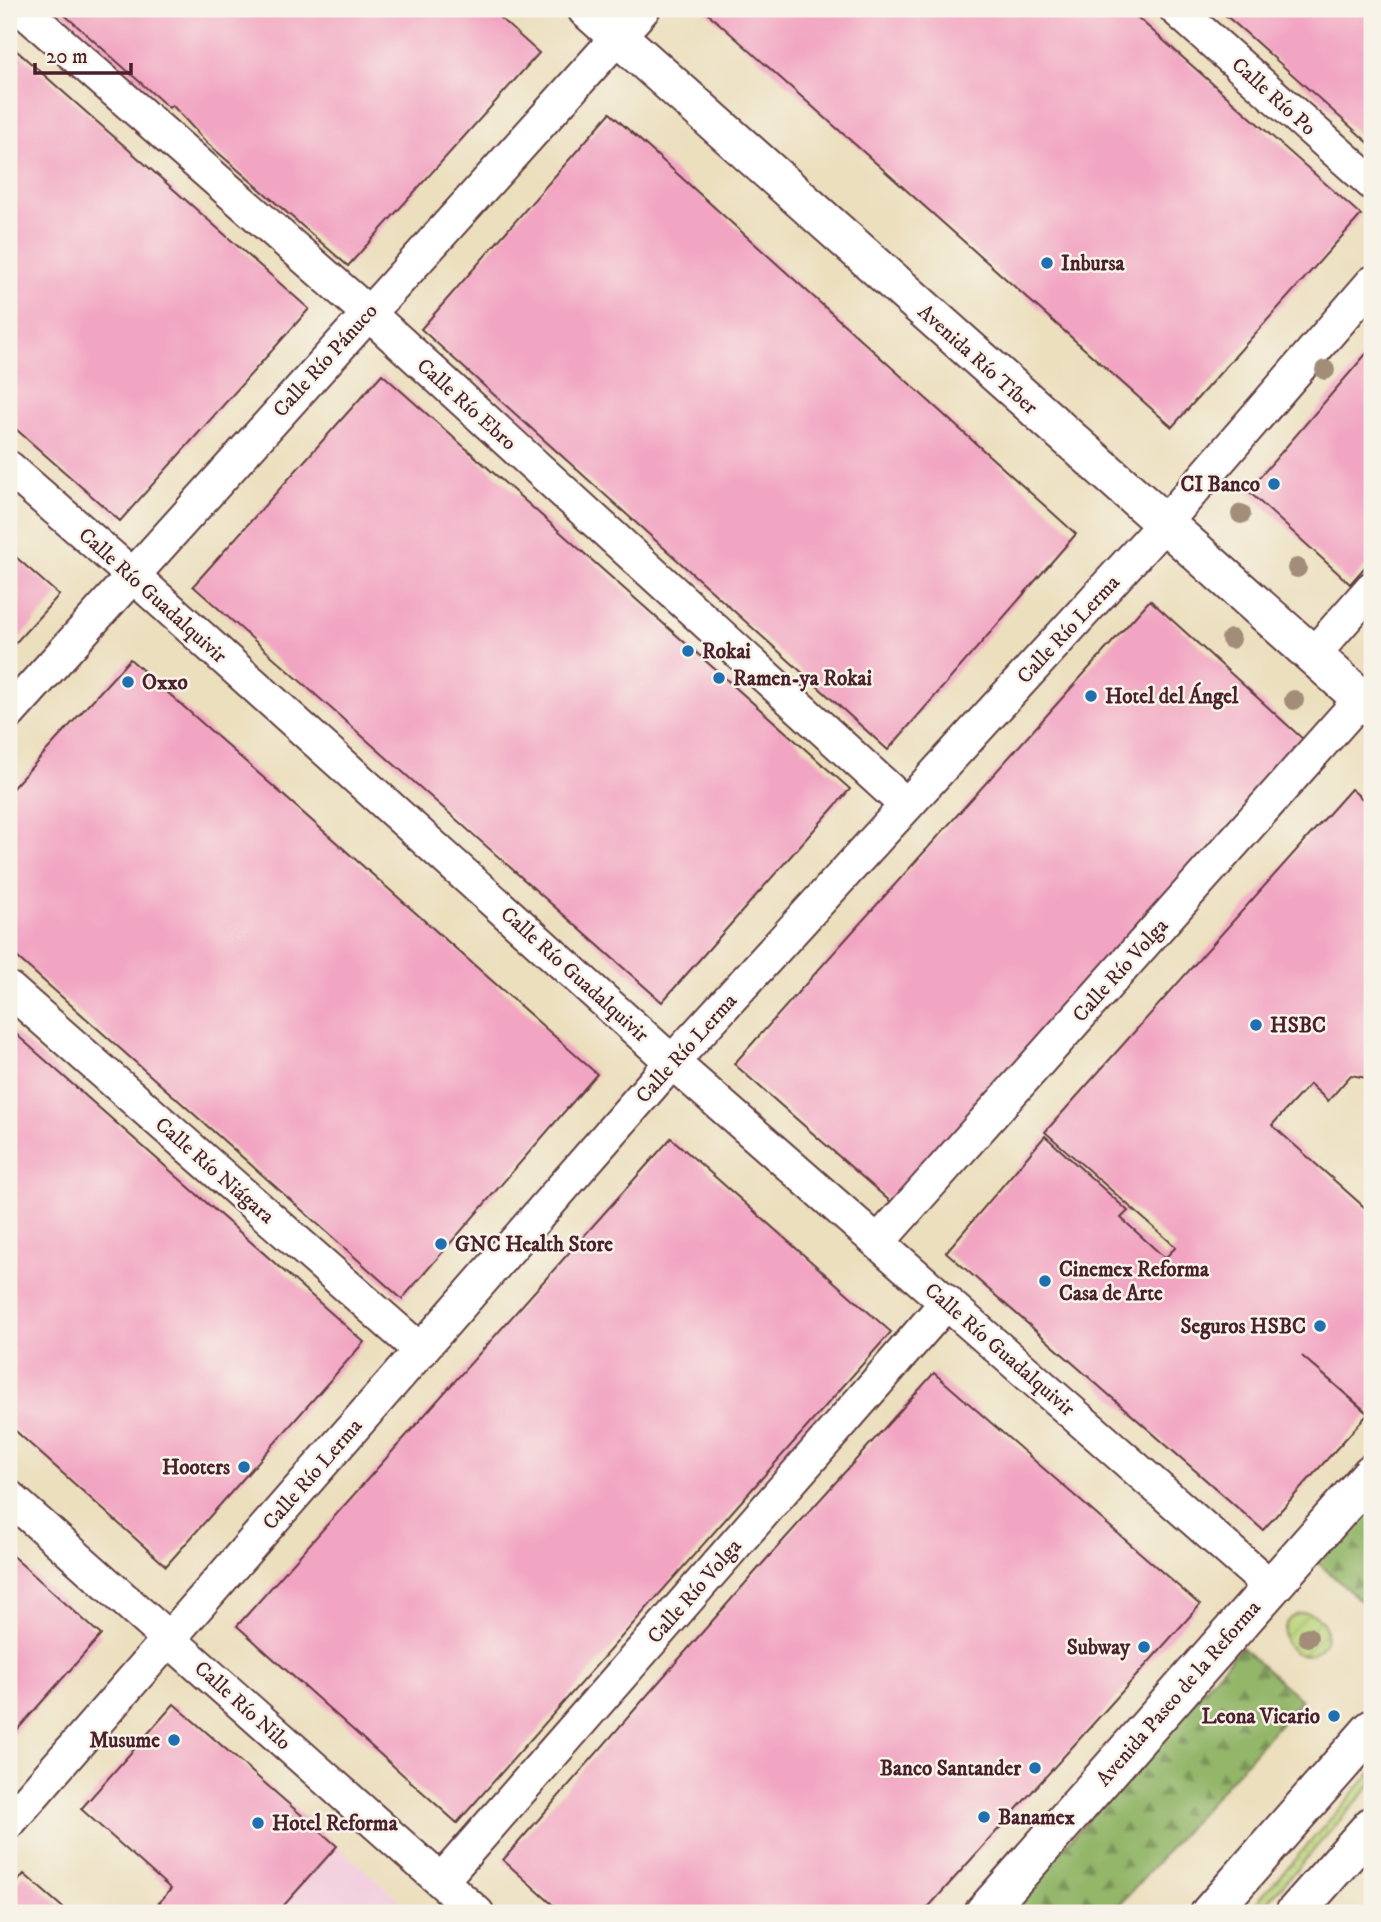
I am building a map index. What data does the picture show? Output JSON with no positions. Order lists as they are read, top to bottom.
{
  "streets": {
    "main road": ["Avenida Río Tíber", "Avenida Paseo de la Reforma"],
    "street": [
      "Calle Río Po",
      "Calle Río Pánuco",
      "Calle Río Ebro",
      "Calle Río Guadalquivir",
      "Calle Río Lerma",
      "Calle Río Volga",
      "Calle Río Niágara",
      "Calle Río Nilo"
    ]
  },
  "crossings": [
    ["Avenida Río Tíber", "Calle Río Pánuco"],
    ["Avenida Río Tíber", "Calle Río Lerma"],
    ["Avenida Río Tíber", "Calle Río Volga"],
    ["Calle Río Pánuco", "Calle Río Ebro"],
    ["Calle Río Pánuco", "Calle Río Guadalquivir"],
    ["Calle Río Ebro", "Calle Río Lerma"],
    ["Calle Río Guadalquivir", "Calle Río Lerma"],
    ["Calle Río Guadalquivir", "Calle Río Volga"],
    ["Calle Río Guadalquivir", "Avenida Paseo de la Reforma"],
    ["Calle Río Lerma", "Calle Río Niágara"],
    ["Calle Río Lerma", "Calle Río Nilo"],
    ["Calle Río Volga", "Calle Río Nilo"]
  ],
  "places": [
    "Inbursa",
    "CI Banco",
    "Rokai",
    "Ramen-ya Rokai",
    "Oxxo",
    "Hotel del Ángel",
    "HSBC",
    "GNC Health Store",
    "Cinemex Reforma Casa de Arte",
    "Seguros HSBC",
    "Hooters",
    "Subway",
    "Leona Vicario",
    "Musume",
    "Banco Santander",
    "Banamex",
    "Hotel Reforma"
  ],
  "scale_bar": "20 m"
}
